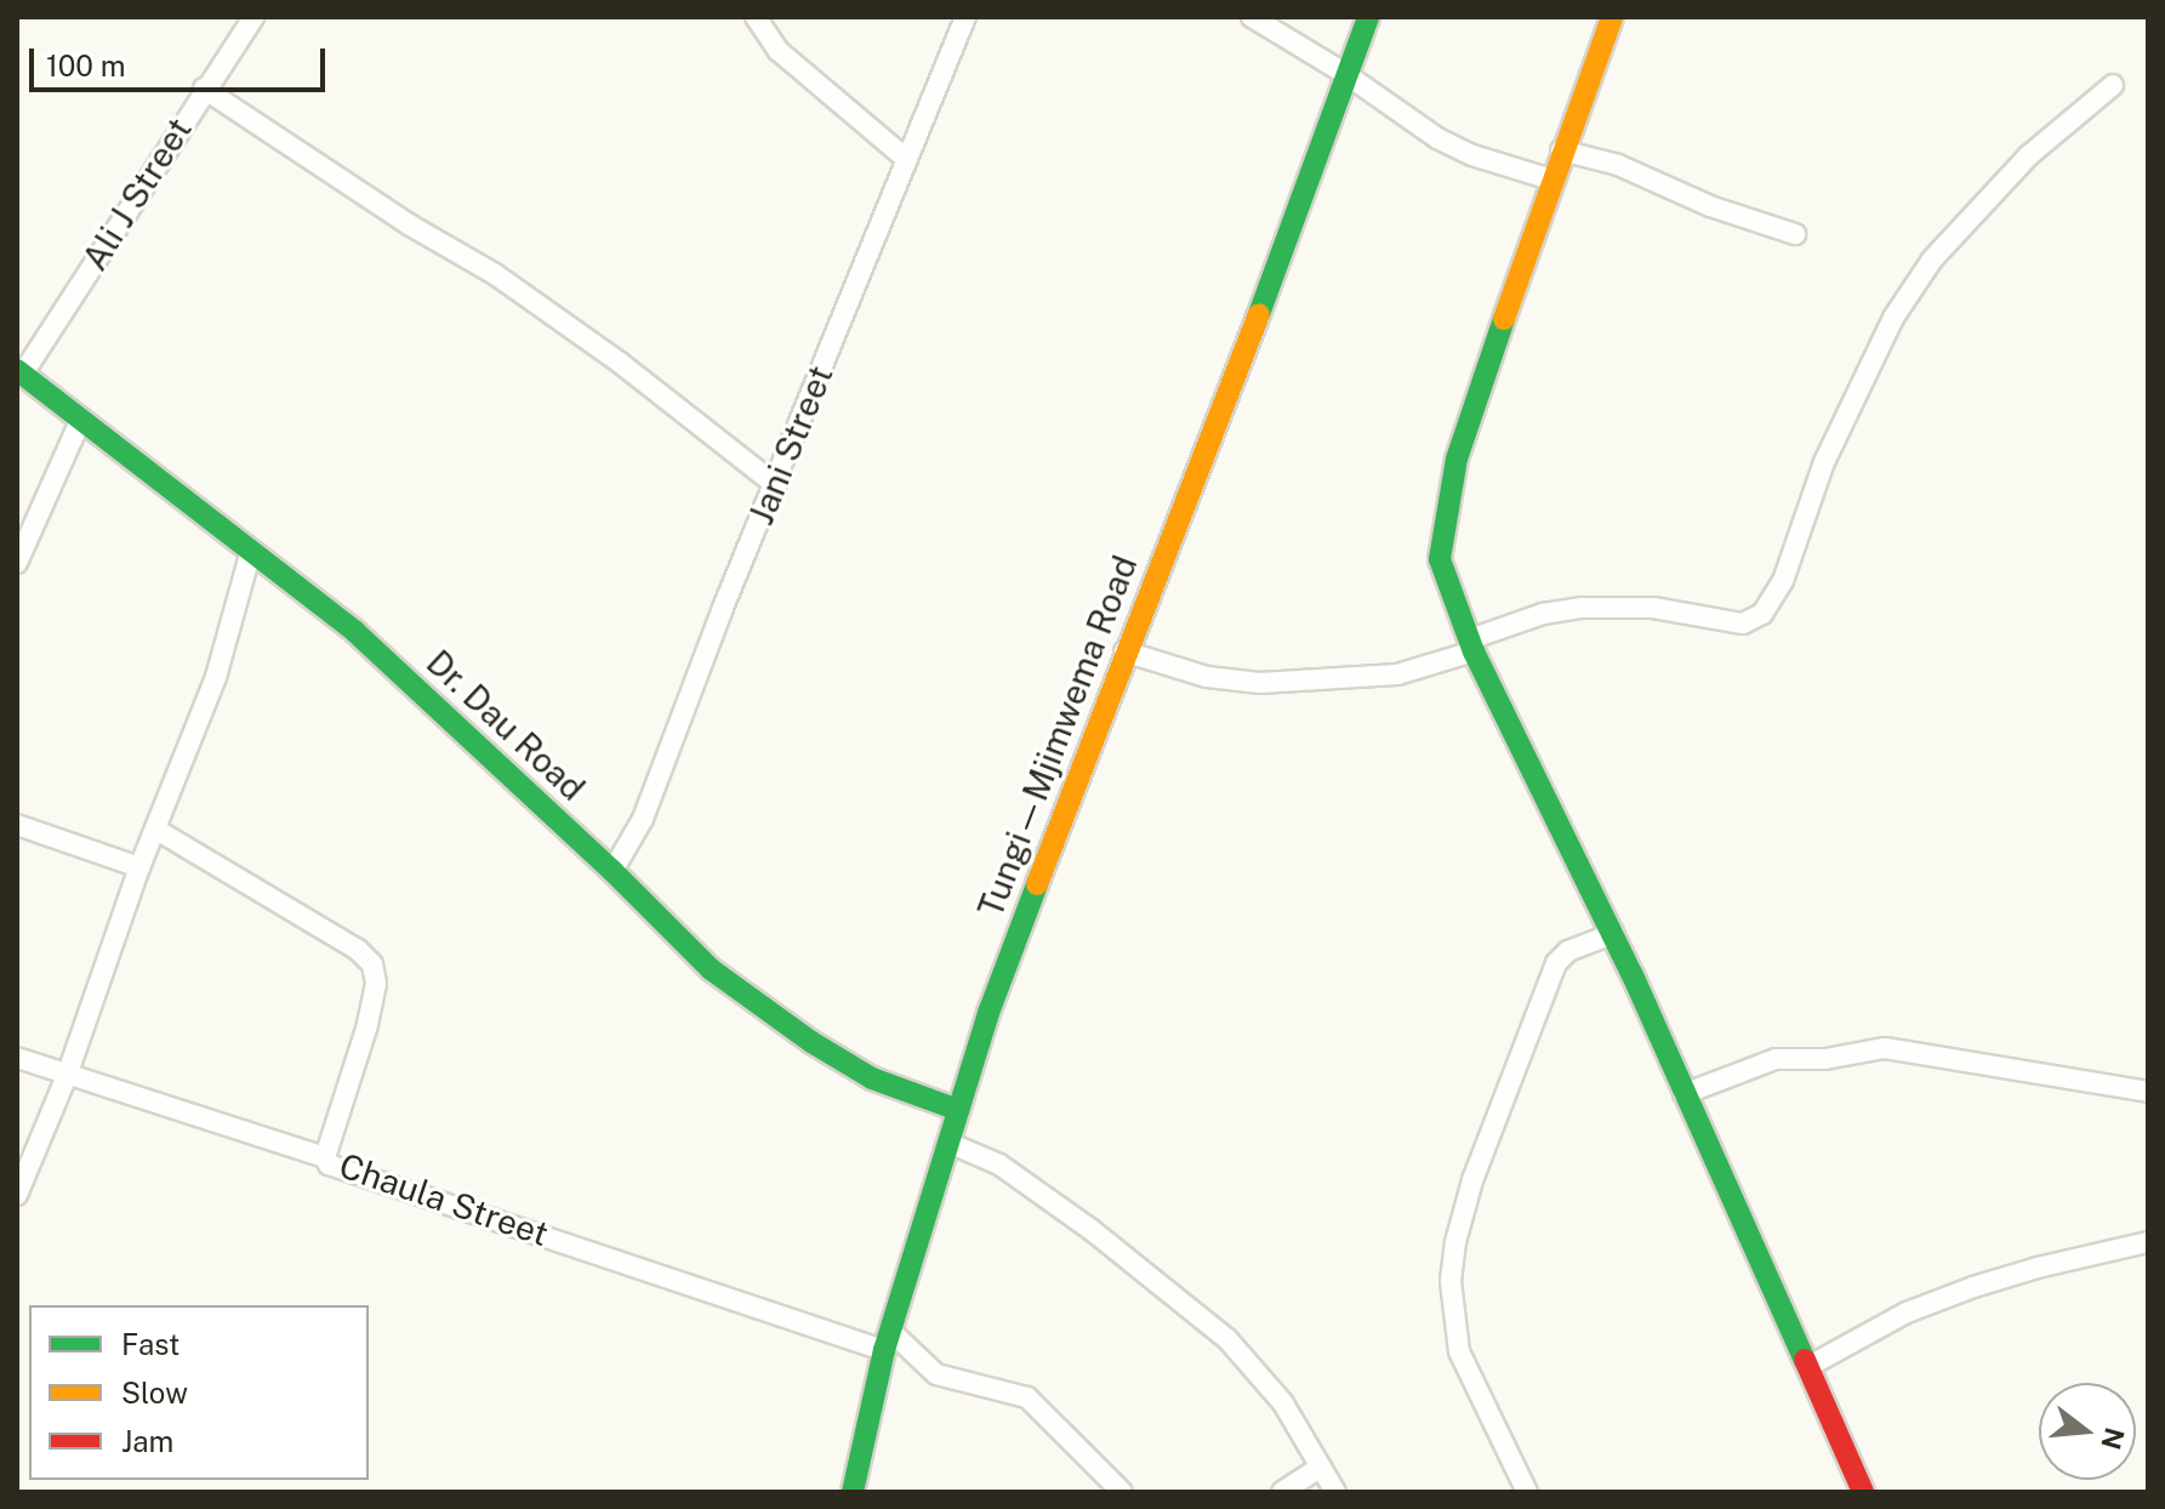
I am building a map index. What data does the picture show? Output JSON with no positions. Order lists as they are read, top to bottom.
{
  "streets": {
    "street": [
      "Ali J Street",
      "Jani Street",
      "Dr. Dau Road",
      "Tungi—Mjimwema Road",
      "Chaula Street"
    ]
  },
  "crossings": [
    ["Ali J Street", "Dr. Dau Road"],
    ["Jani Street", "Dr. Dau Road"],
    ["Dr. Dau Road", "Tungi—Mjimwema Road"],
    ["Tungi—Mjimwema Road", "Chaula Street"]
  ],
  "legend": ["Fast", "Slow", "Jam"],
  "scale_bar": "100 m",
  "north": "right"
}
